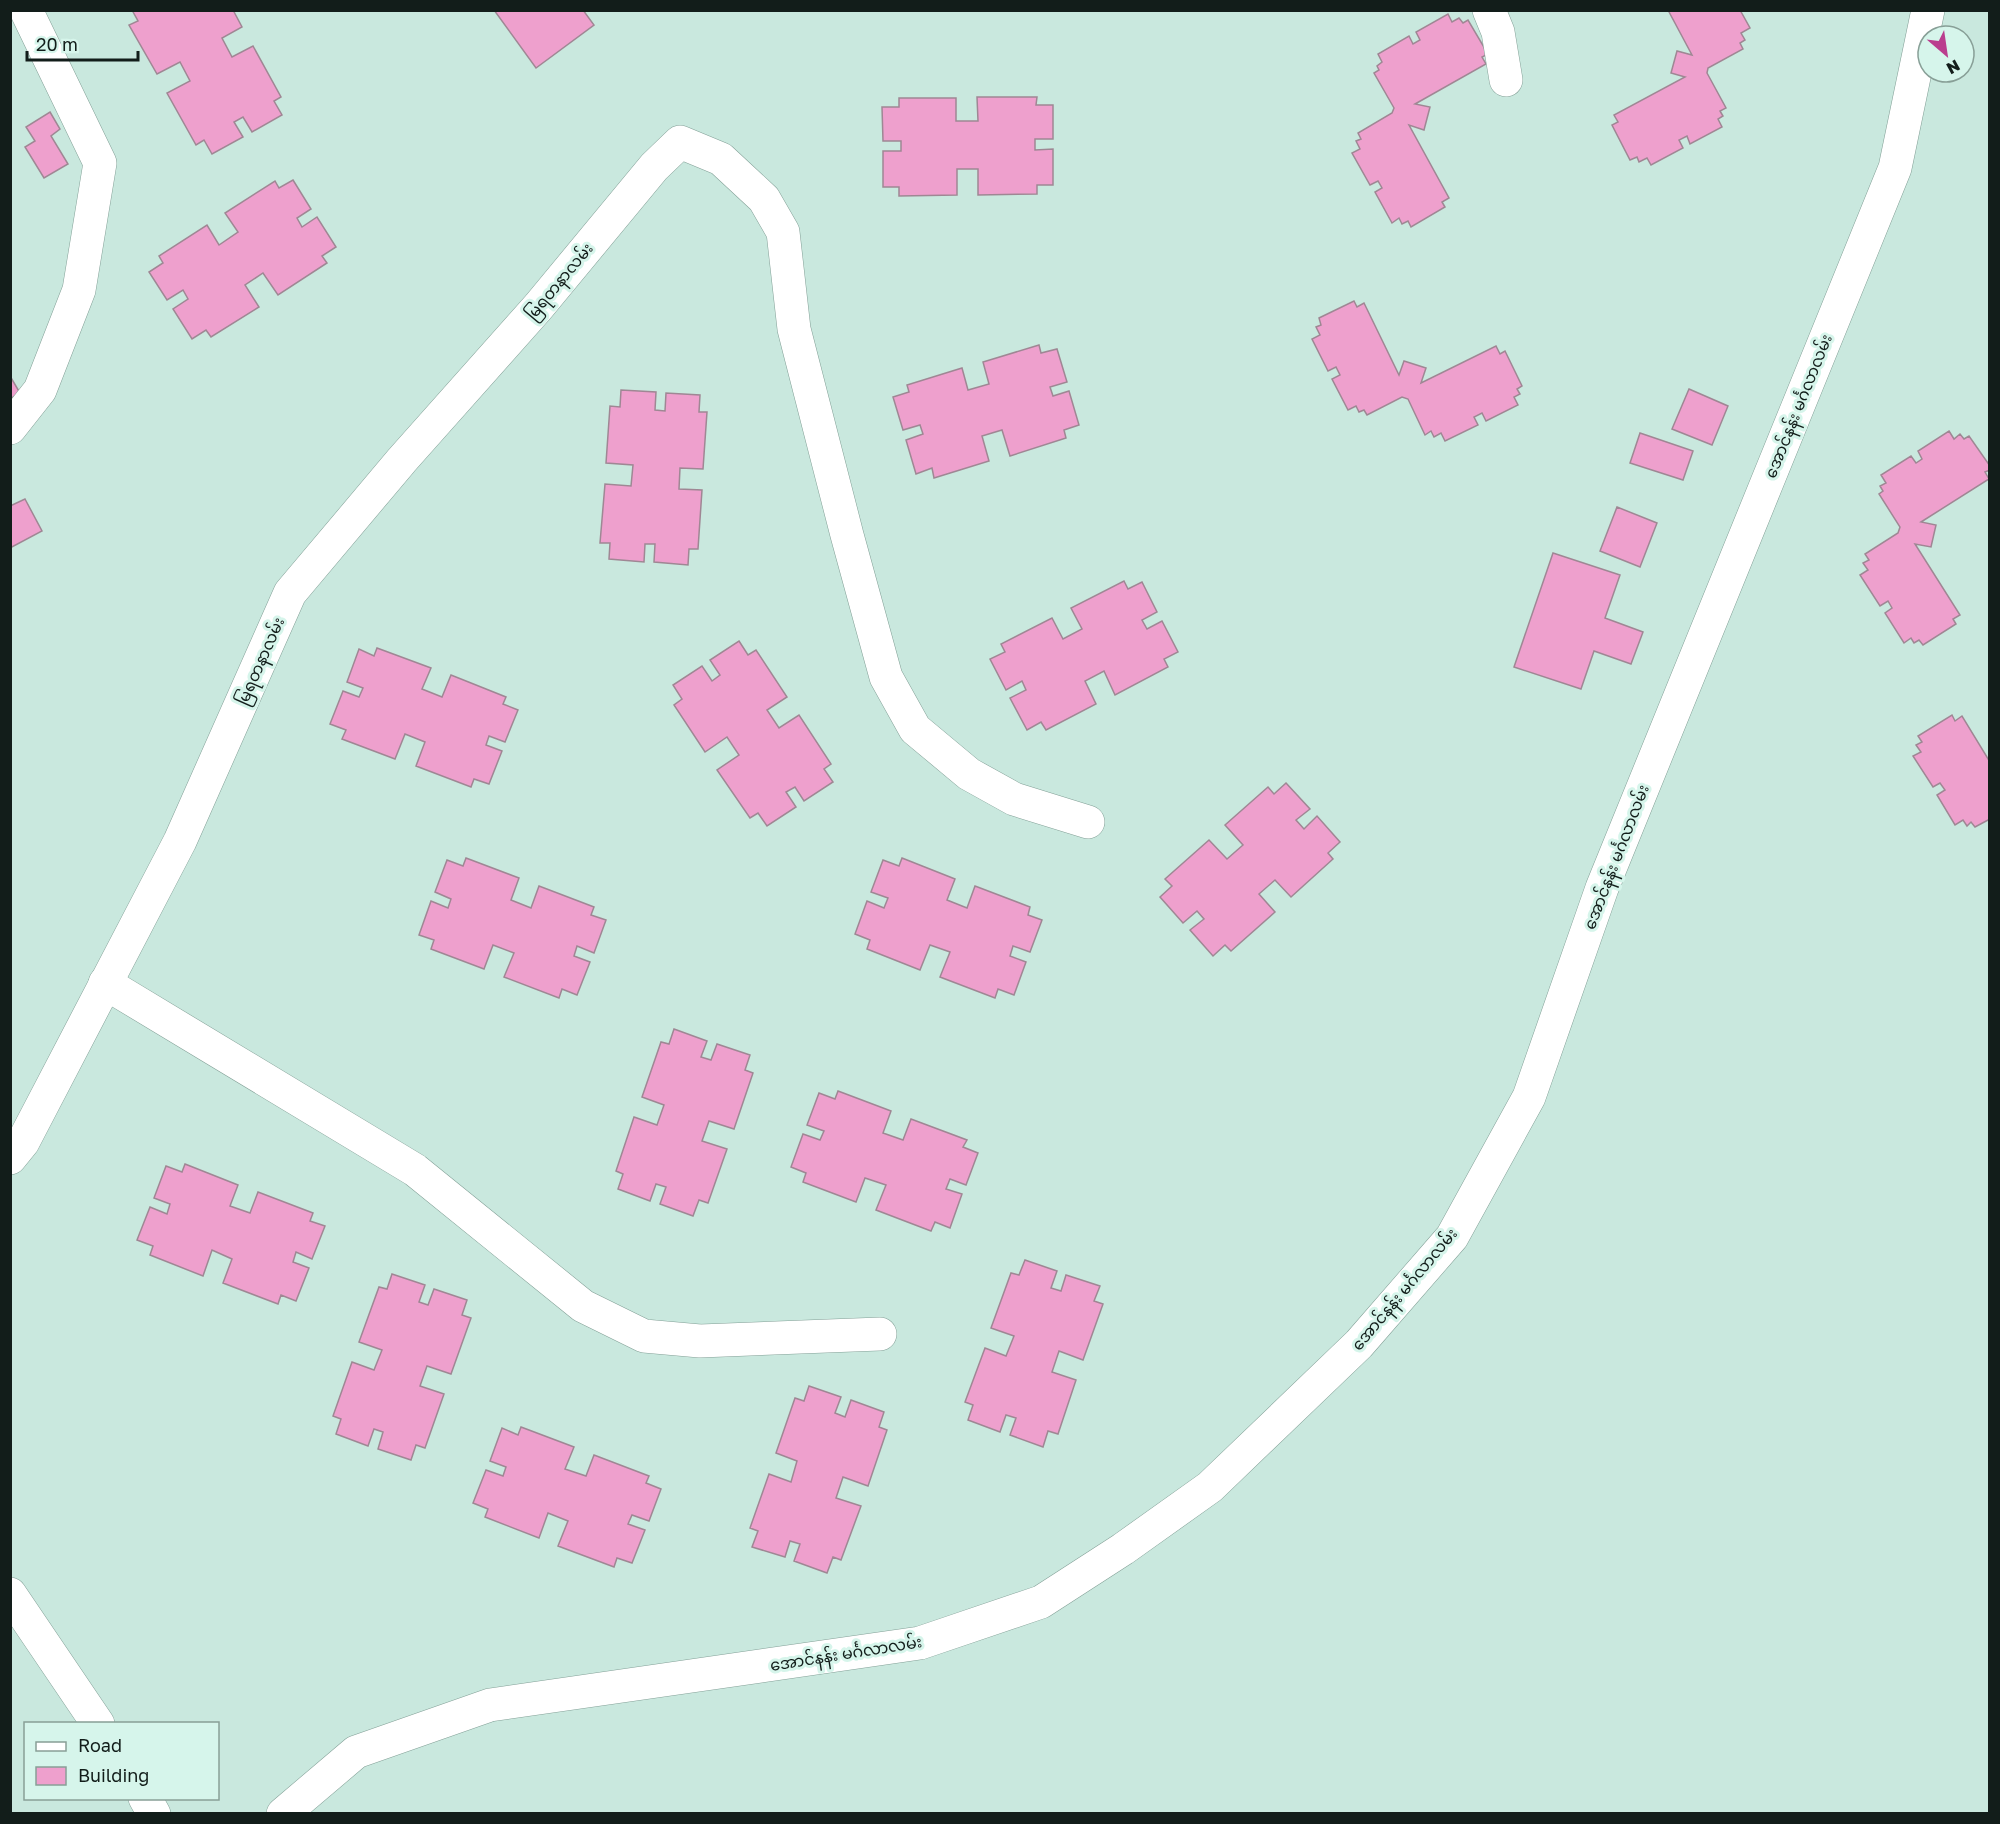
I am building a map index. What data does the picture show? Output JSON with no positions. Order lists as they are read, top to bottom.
{
  "streets": {
    "street": ["မြရတနာလမ်း", "အောင်နန်း မင်္ဂလာလမ်း"]
  },
  "legend": ["Road", "Building"],
  "scale_bar": "20 m",
  "north": "bottom right"
}
